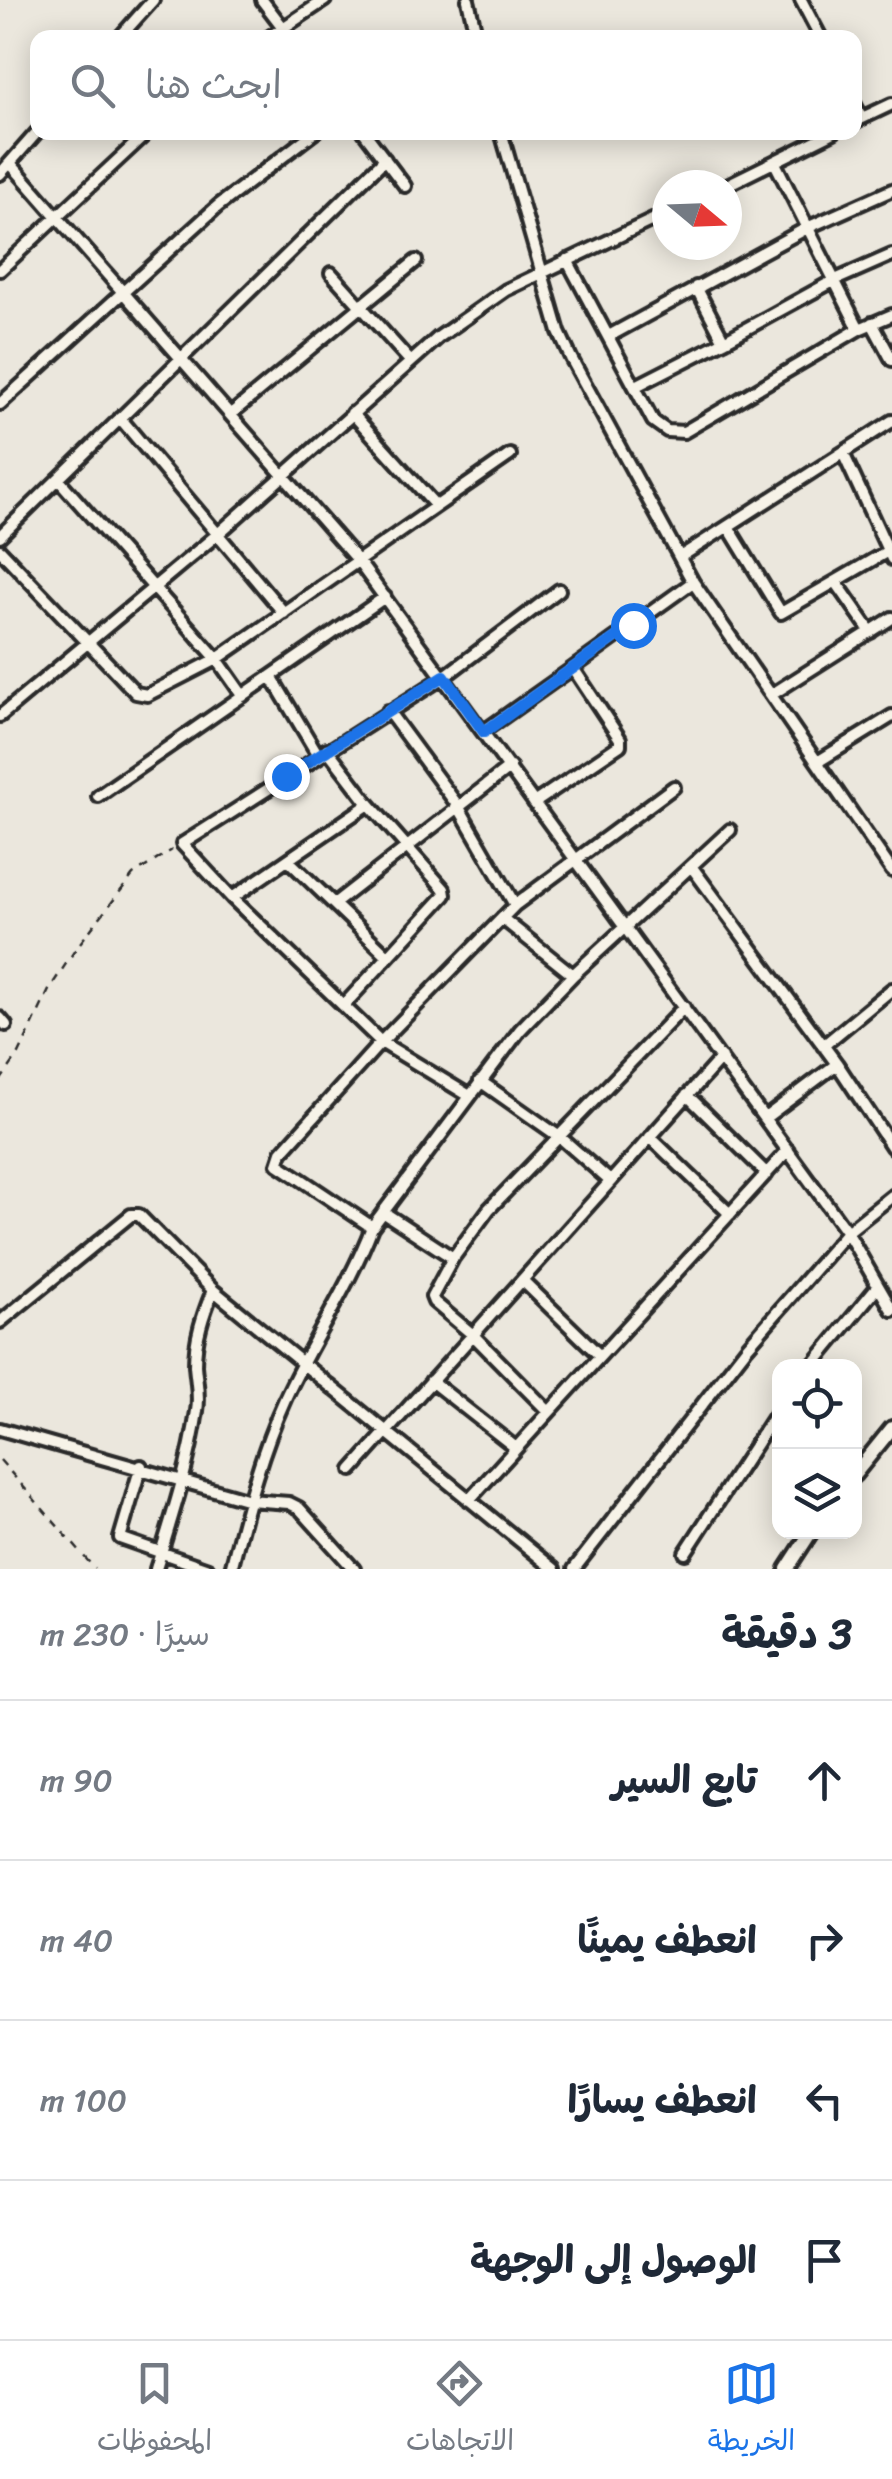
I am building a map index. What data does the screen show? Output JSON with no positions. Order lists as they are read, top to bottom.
{
  "north": "right",
  "page": {
    "search": "ابحث هنا",
    "heading": ["3 دقيقة", "سيرًا · 230 m"],
    "list": [
      ["تابع السير", "90 m"],
      ["انعطف يمينًا", "40 m"],
      ["انعطف يسارًا", "100 m"],
      "الوصول إلى الوجهة"
    ],
    "nav": ["الخريطة", "الاتجاهات", "المحفوظات"]
  }
}
